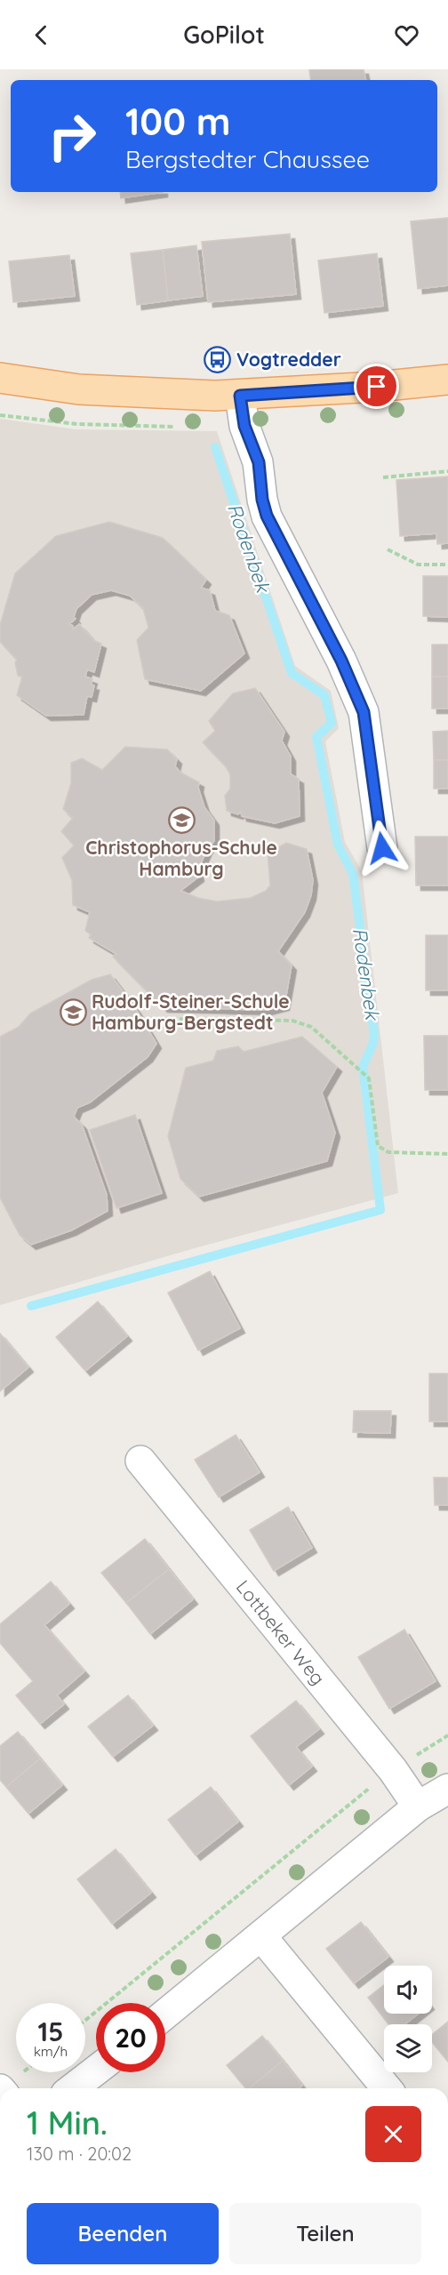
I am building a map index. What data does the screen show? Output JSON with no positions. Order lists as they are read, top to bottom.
{
  "streets": {
    "street": ["Lottbeker Weg"]
  },
  "water": ["Rodenbek"],
  "places": {
    "bus stop": ["Vogtredder"],
    "school or university": ["Christophorus-Schule Hamburg", "Rudolf-Steiner-Schule Hamburg-Bergstedt"]
  },
  "page": {
    "header": "GoPilot",
    "turn": ["100 m", "Bergstedter Chaussee"],
    "speed": "15 km/h",
    "limit": "20",
    "heading": ["1 Min.", "130 m · 20:02"],
    "buttons": ["Beenden", "Teilen"]
  }
}
